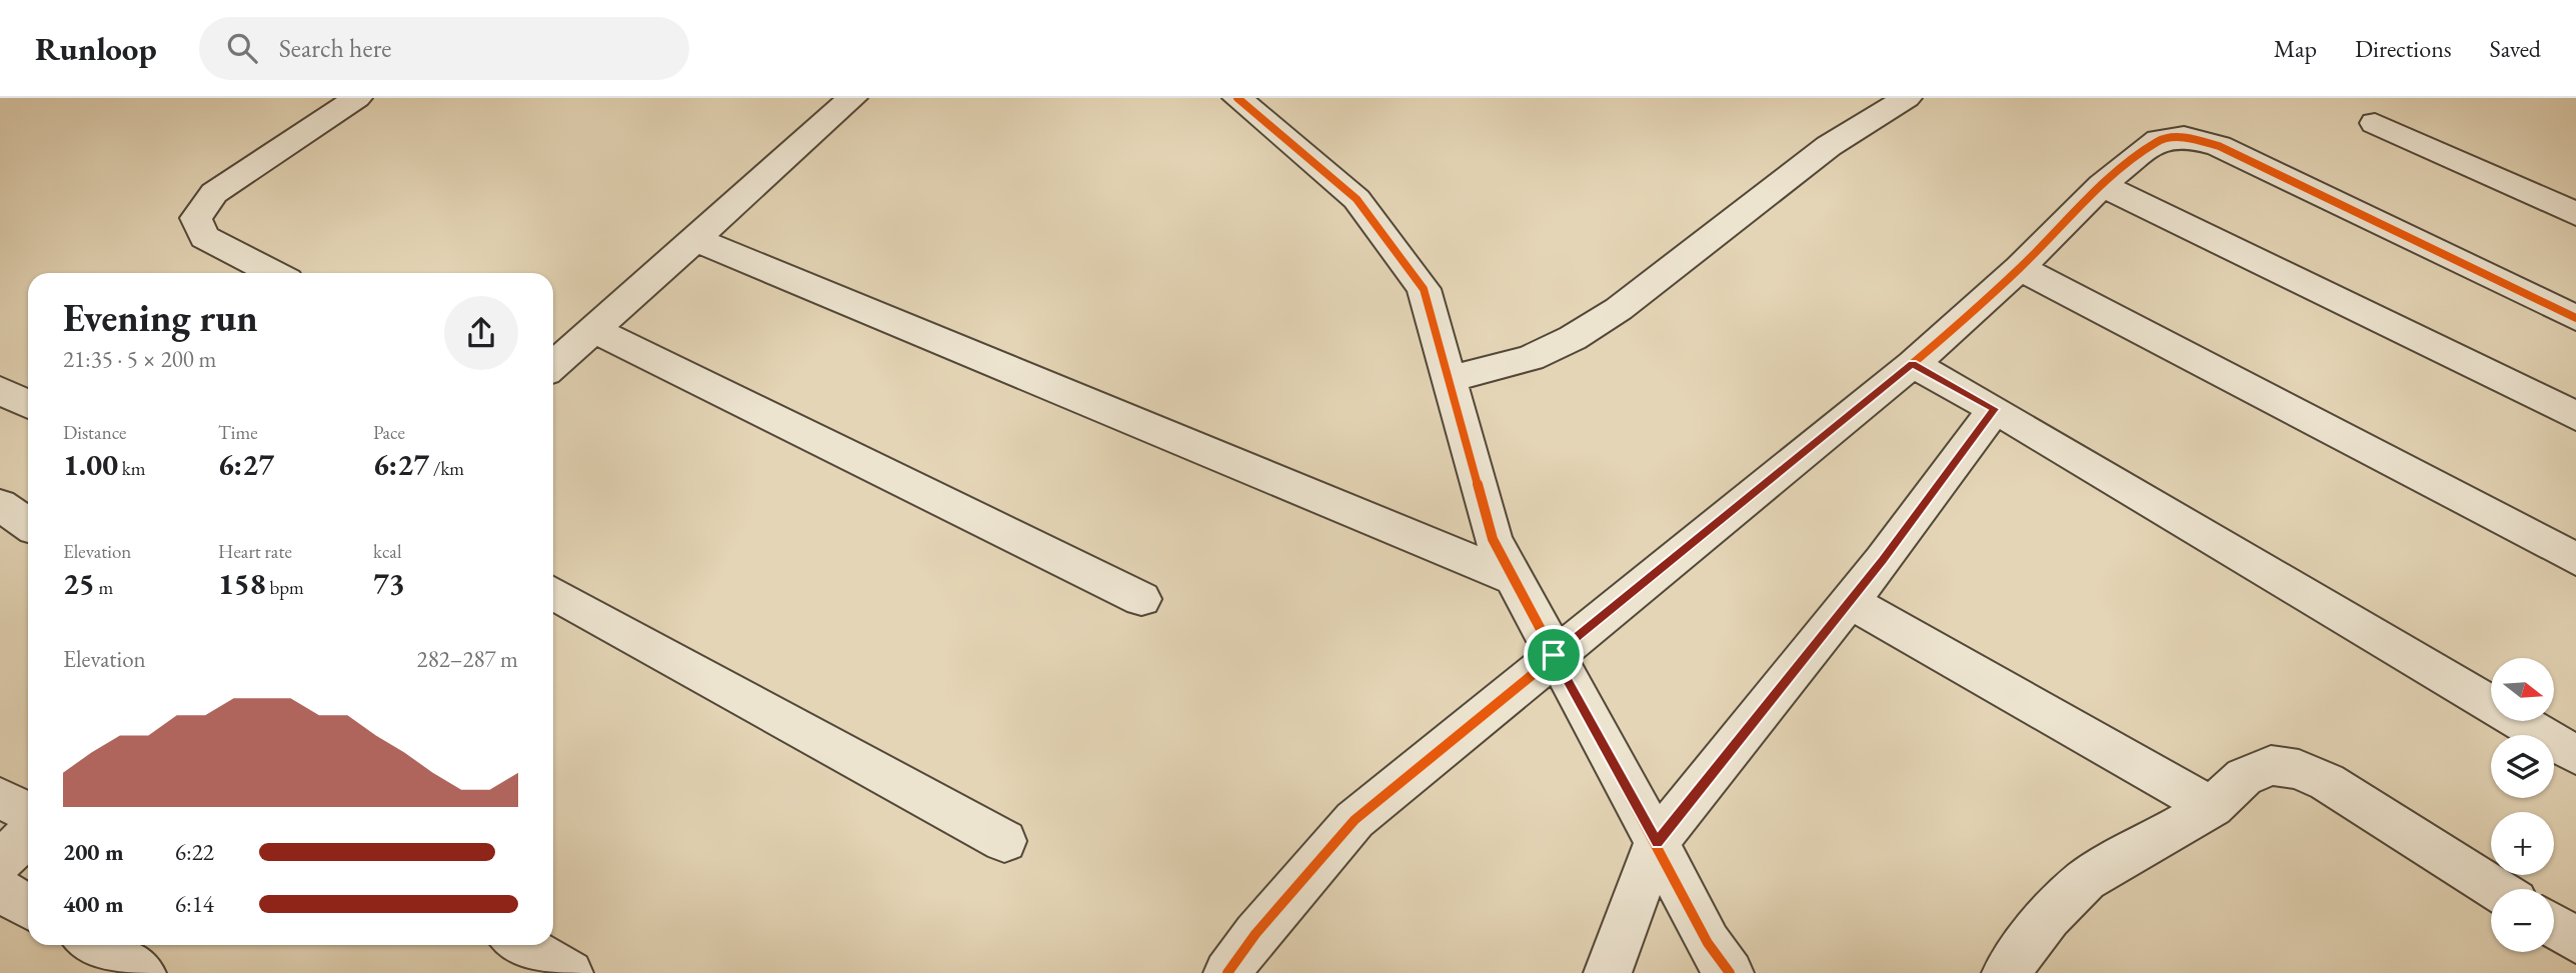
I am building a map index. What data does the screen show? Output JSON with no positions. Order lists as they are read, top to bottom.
{
  "north": "right",
  "page": {
    "header": "Runloop",
    "search": "Search here",
    "nav": ["Map", "Directions", "Saved"],
    "heading": ["Evening run", "21:35 · 5 × 200 m"],
    "stats": [
      ["Distance", "1.00 km"],
      ["Time", "6:27"],
      ["Pace", "6:27 /km"],
      ["Elevation", "25 m"],
      ["Heart rate", "158 bpm"],
      ["kcal", "73"]
    ],
    "chart": ["Elevation", "282–287 m"],
    "map_buttons": ["+", "−"],
    "list": [
      {
        "name": "200 m",
        "note": "6:22"
      },
      {
        "name": "400 m",
        "note": "6:14"
      }
    ]
  }
}
